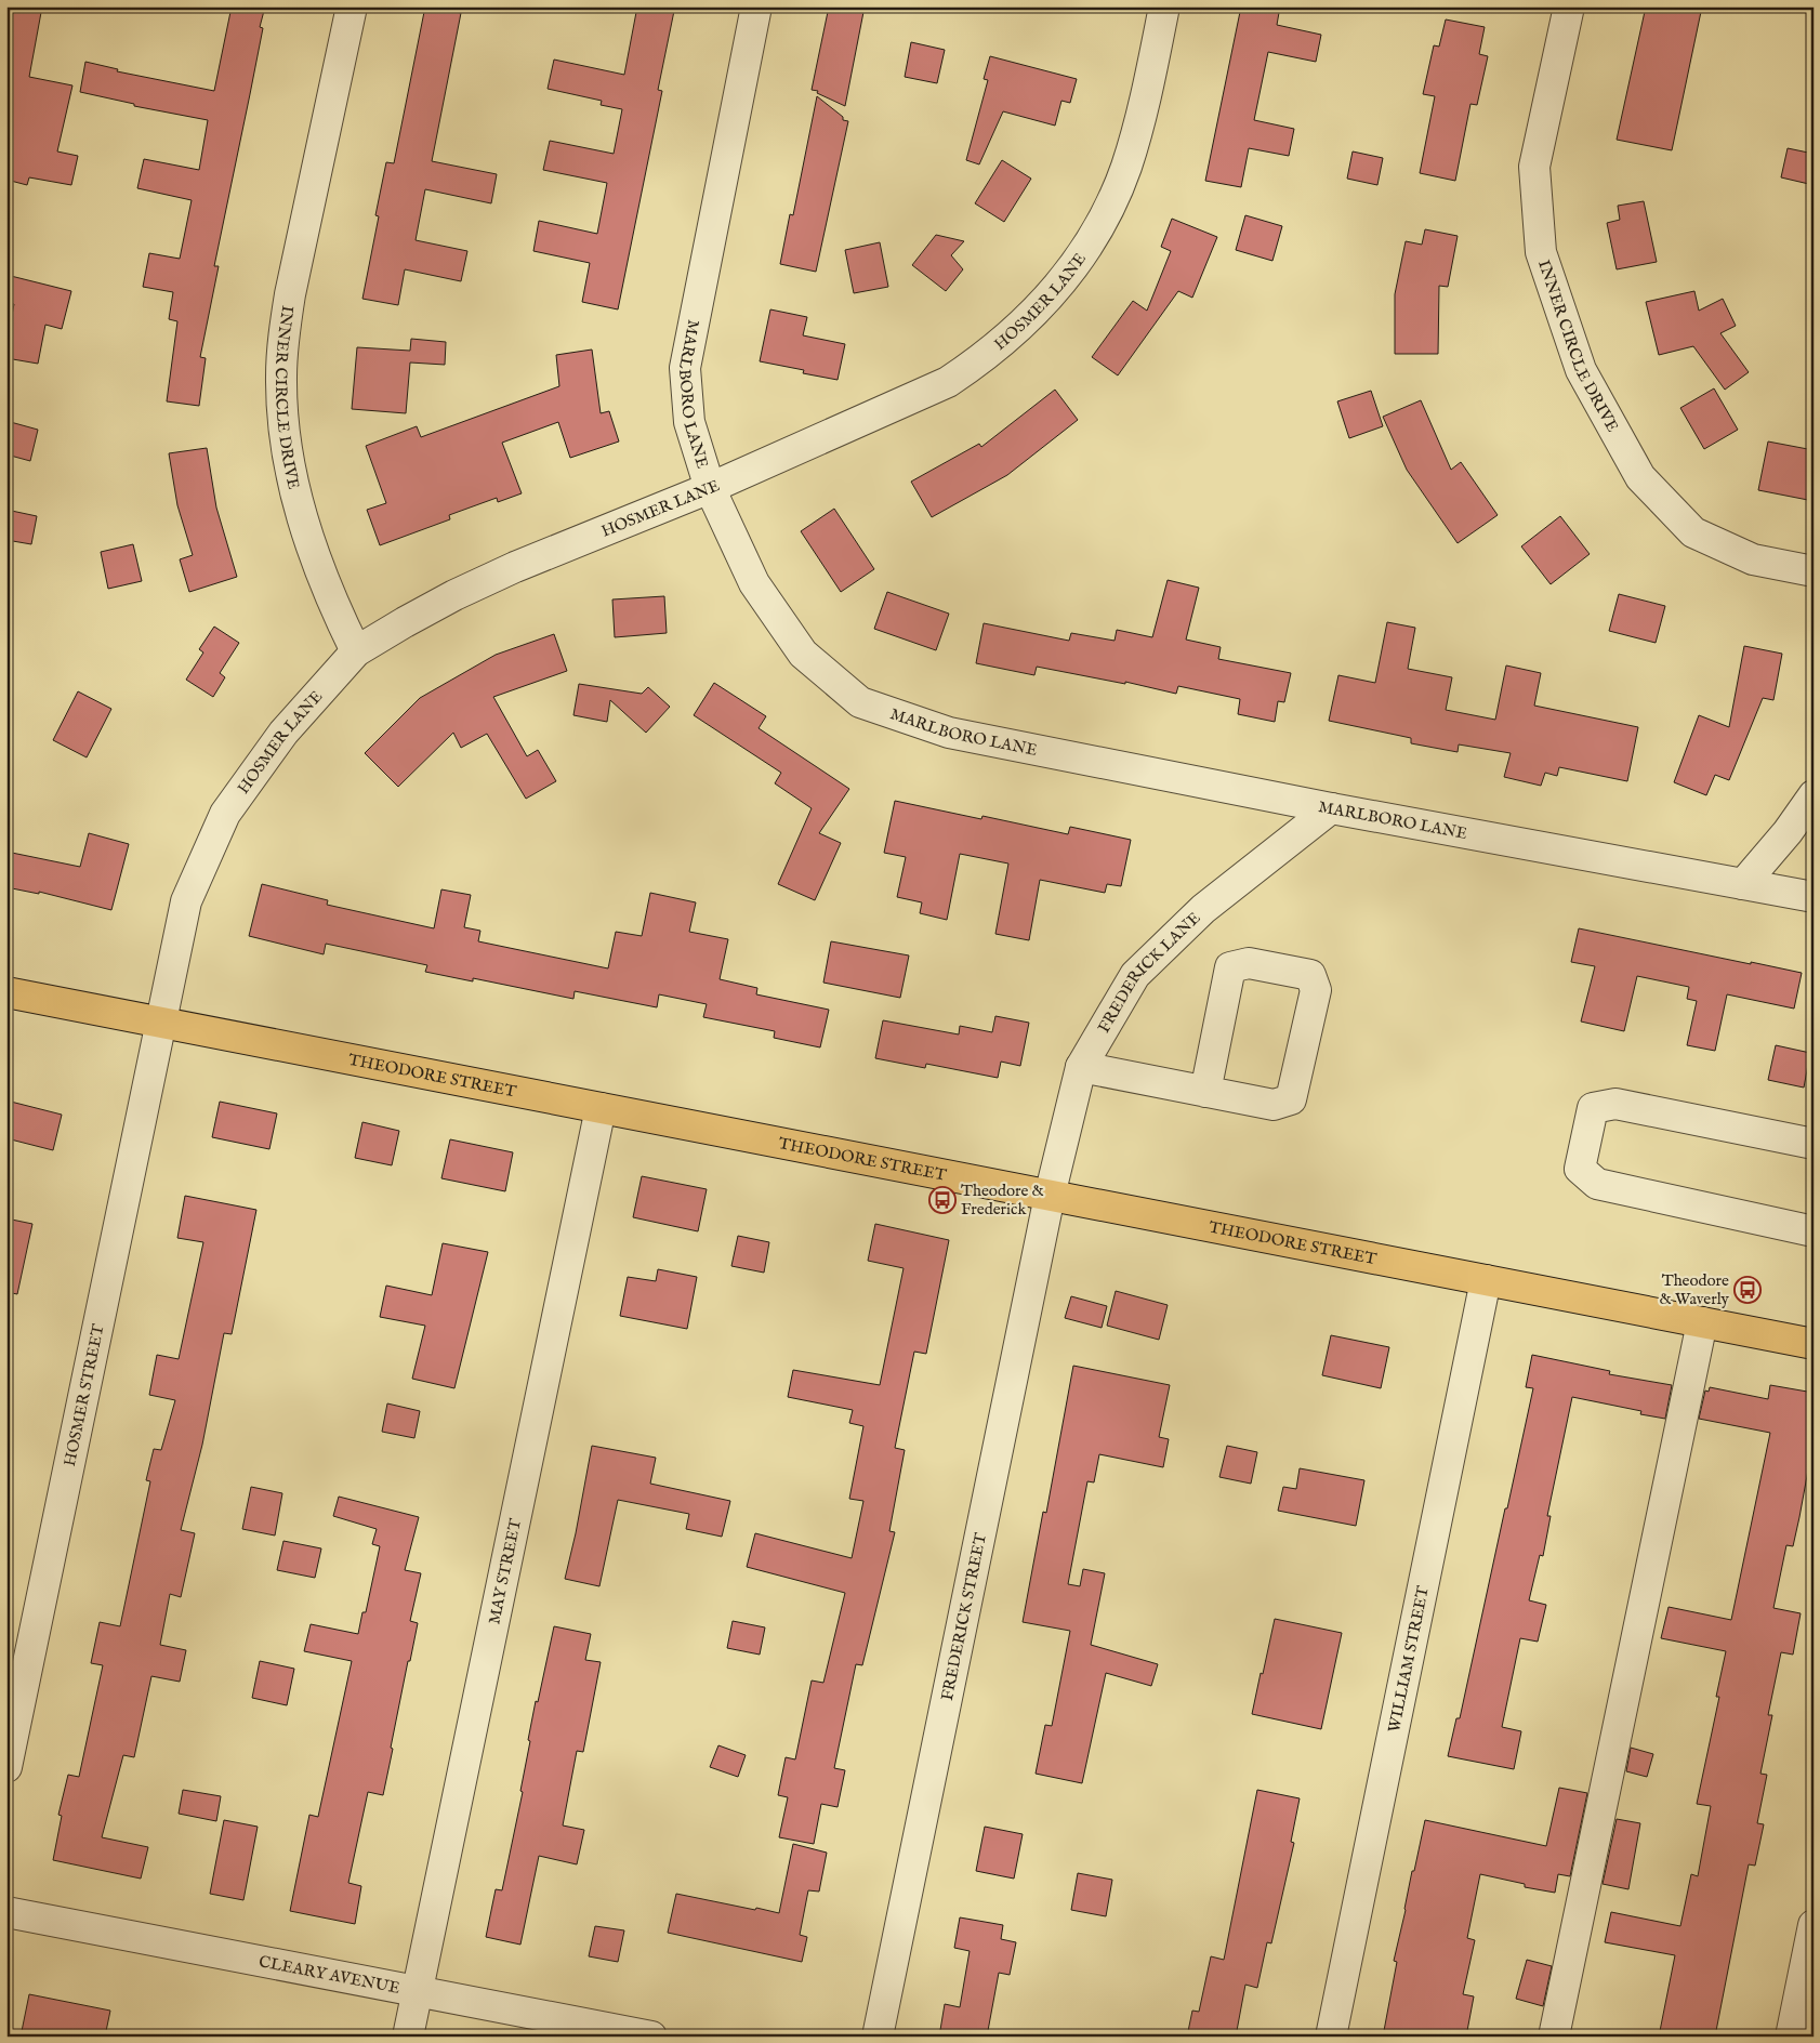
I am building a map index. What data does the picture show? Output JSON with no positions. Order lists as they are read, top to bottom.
{
  "streets": {
    "main road": ["THEODORE STREET"],
    "street": [
      "HOSMER LANE",
      "INNER CIRCLE DRIVE",
      "MARLBORO LANE",
      "FREDERICK LANE",
      "HOSMER STREET",
      "MAY STREET",
      "FREDERICK STREET",
      "WILLIAM STREET",
      "CLEARY AVENUE"
    ]
  },
  "crossings": [
    ["HOSMER LANE", "INNER CIRCLE DRIVE"],
    ["HOSMER LANE", "MARLBORO LANE"],
    ["HOSMER LANE", "THEODORE STREET"],
    ["HOSMER LANE", "HOSMER STREET"],
    ["MARLBORO LANE", "FREDERICK LANE"],
    ["FREDERICK LANE", "THEODORE STREET"],
    ["FREDERICK LANE", "FREDERICK STREET"],
    ["THEODORE STREET", "HOSMER STREET"],
    ["THEODORE STREET", "MAY STREET"],
    ["THEODORE STREET", "FREDERICK STREET"],
    ["THEODORE STREET", "WILLIAM STREET"],
    ["MAY STREET", "CLEARY AVENUE"]
  ],
  "places": {
    "bus stop": ["Theodore & Frederick", "Theodore & Waverly"]
  }
}
